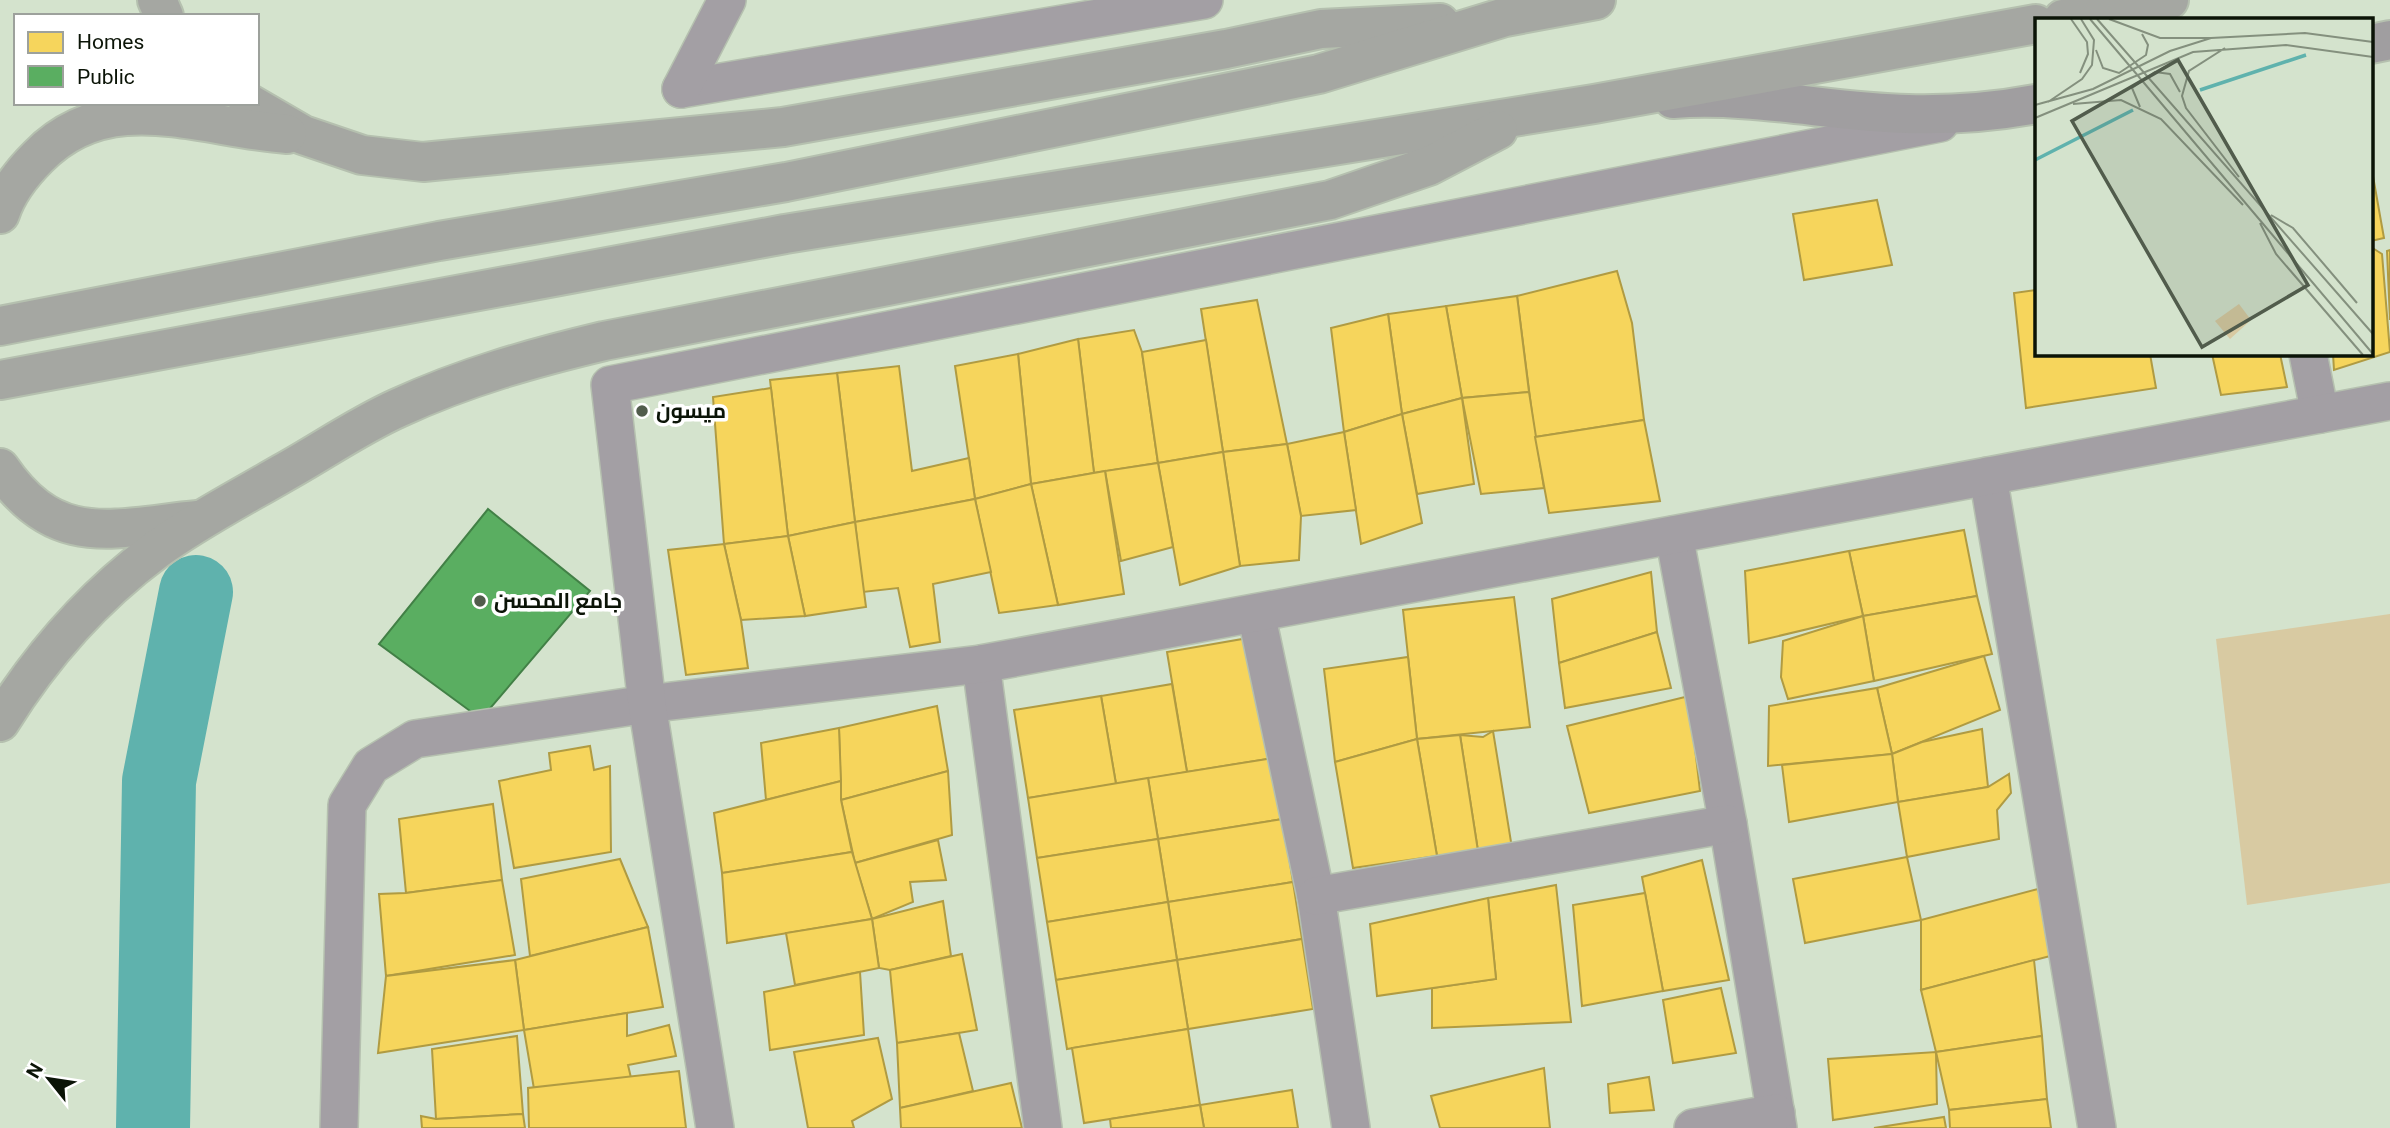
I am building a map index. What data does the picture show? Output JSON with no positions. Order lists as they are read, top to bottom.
{
  "places": ["ميسون", "جامع المحسن"],
  "legend": ["Homes", "Public"],
  "north": "top left"
}
